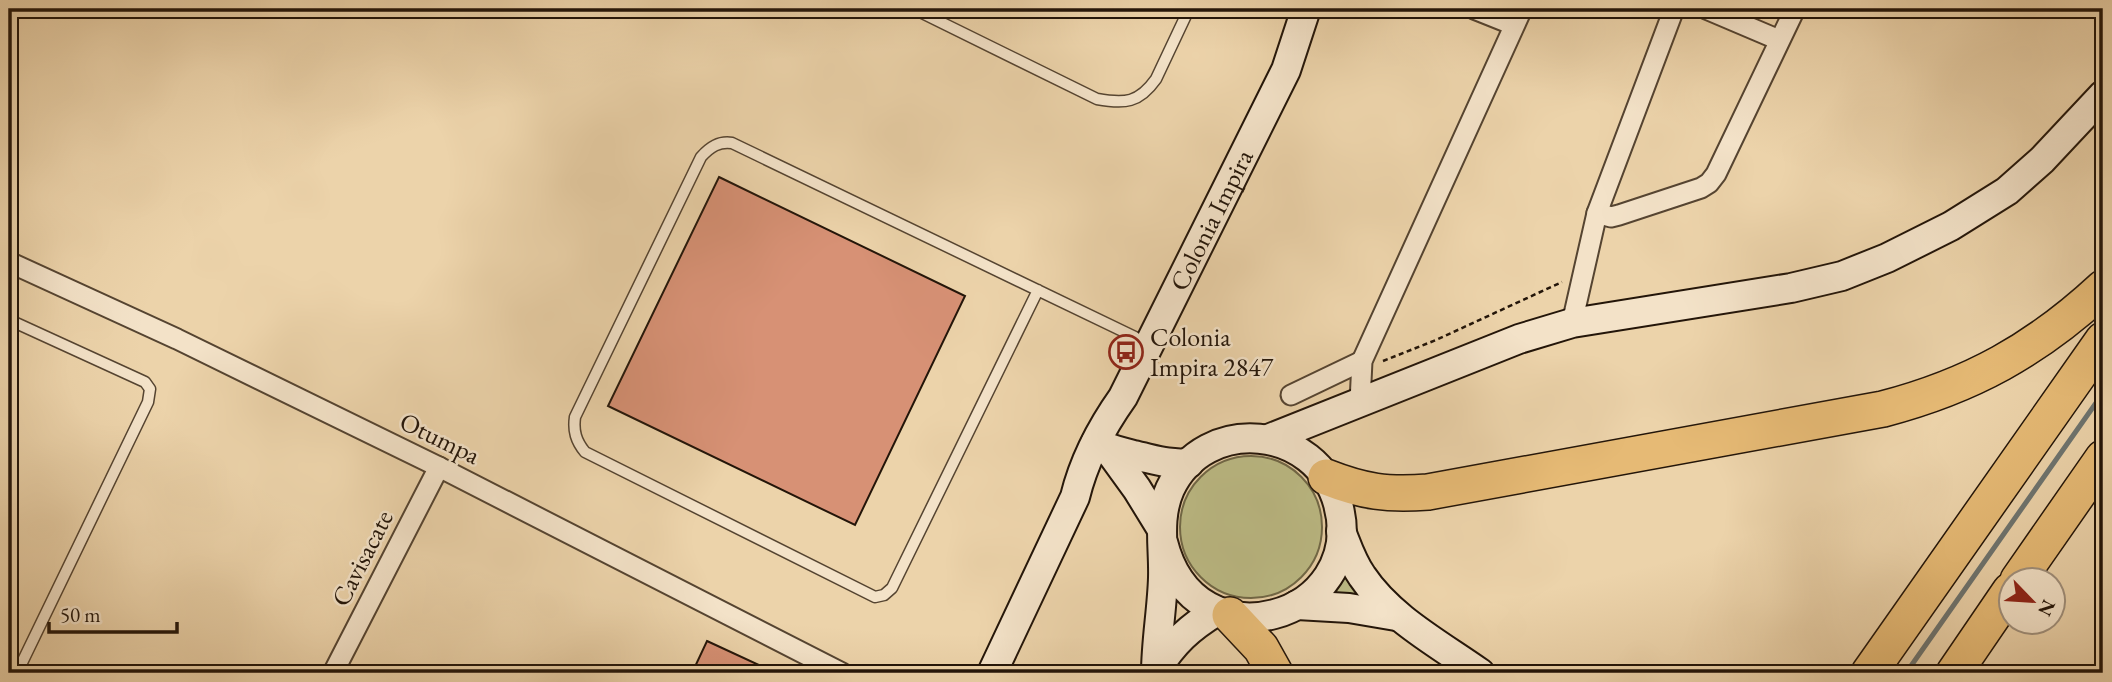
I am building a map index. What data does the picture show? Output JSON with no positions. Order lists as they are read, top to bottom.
{
  "streets": {
    "main road": ["Colonia Impira"],
    "street": ["Otumpa", "Cavisacate"]
  },
  "crossings": [
    ["Otumpa", "Cavisacate"]
  ],
  "places": {
    "bus stop": ["Colonia Impira 2847"]
  },
  "scale_bar": "50 m",
  "north": "bottom right"
}
